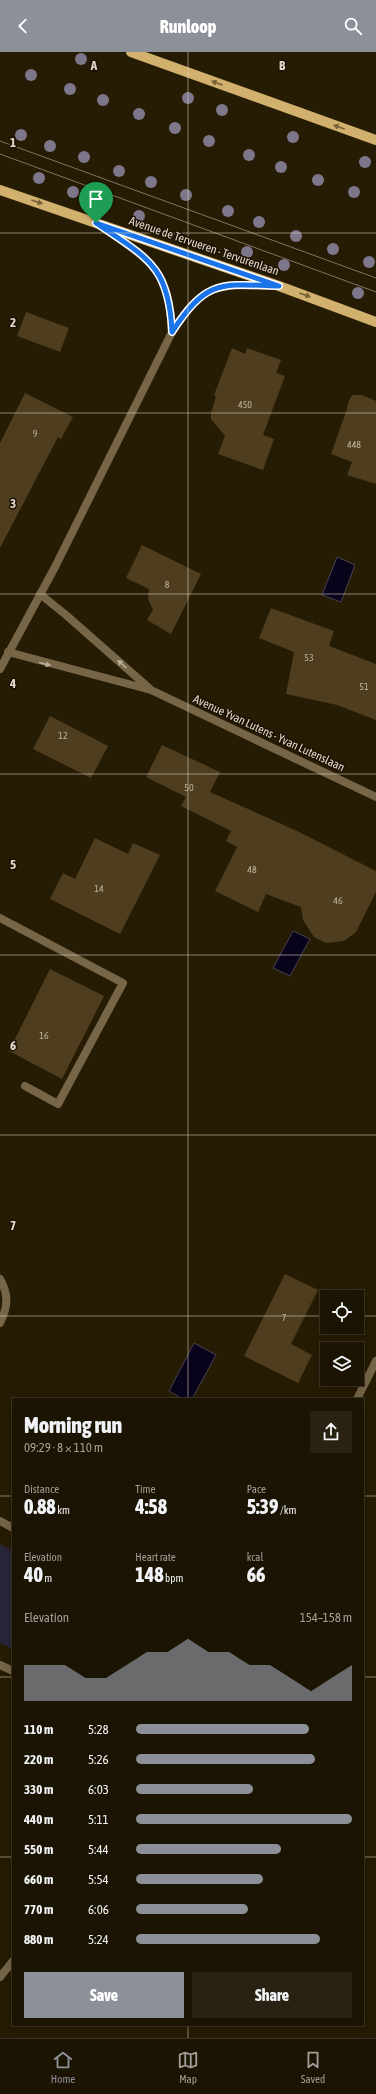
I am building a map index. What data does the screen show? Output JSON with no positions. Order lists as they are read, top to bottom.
{
  "streets": {
    "main road": ["Avenue de Tervueren - Tervurenlaan"],
    "street": ["Avenue Yvan Lutens - Yvan Lutenslaan"]
  },
  "one_way": ["Avenue de Tervueren - Tervurenlaan"],
  "house_numbers": [
    "450",
    "9",
    "448",
    "8",
    "53",
    "51",
    "12",
    "50",
    "48",
    "14",
    "46",
    "16",
    "7"
  ],
  "page": {
    "header": "Runloop",
    "heading": ["Morning run", "09:29 · 8 × 110 m"],
    "stats": [
      ["Distance", "0.88 km"],
      ["Time", "4:58"],
      ["Pace", "5:39 /km"],
      ["Elevation", "40 m"],
      ["Heart rate", "148 bpm"],
      ["kcal", "66"]
    ],
    "chart": ["Elevation", "154–158 m"],
    "list": [
      {
        "name": "110 m",
        "note": "5:28"
      },
      {
        "name": "220 m",
        "note": "5:26"
      },
      {
        "name": "330 m",
        "note": "6:03"
      },
      {
        "name": "440 m",
        "note": "5:11"
      },
      {
        "name": "550 m",
        "note": "5:44"
      },
      {
        "name": "660 m",
        "note": "5:54"
      },
      {
        "name": "770 m",
        "note": "6:06"
      },
      {
        "name": "880 m",
        "note": "5:24"
      }
    ],
    "buttons": ["Save", "Share"],
    "tabs": ["Home", "Map", "Saved"]
  },
  "grid": {
    "columns": ["A", "B"],
    "rows": [
      "1",
      "2",
      "3",
      "4",
      "5",
      "6",
      "7"
    ]
  }
}
